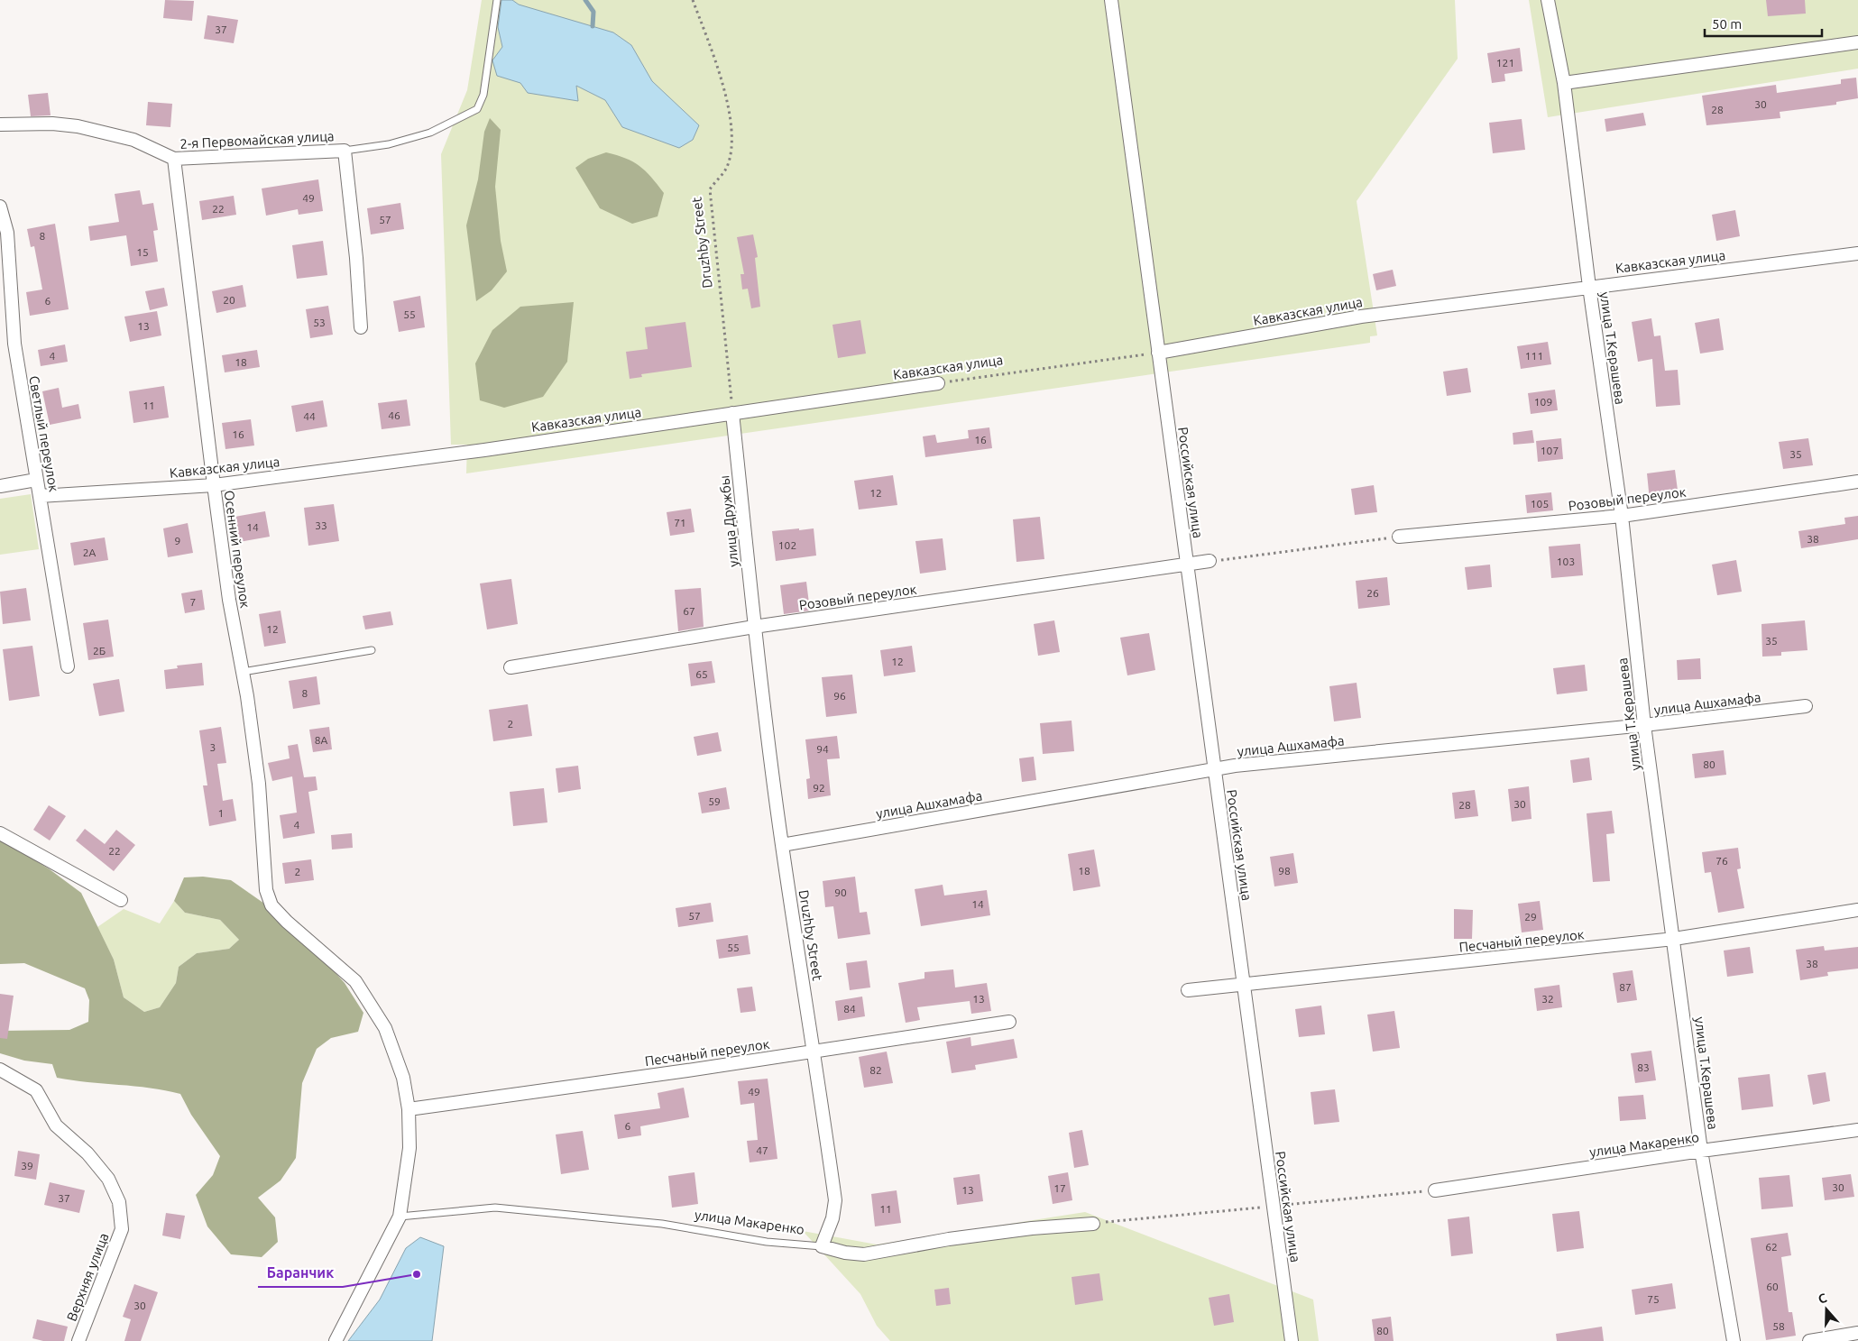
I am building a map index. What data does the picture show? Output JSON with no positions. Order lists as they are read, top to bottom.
{
  "streets": {
    "street": [
      "2-я Первомайская улица",
      "Druzhby Street",
      "Кавказcкая улица",
      "улица Т.Керашева",
      "Светлый переулок",
      "Российская улица",
      "Розовый переулок",
      "улица Дружбы",
      "Осенний переулок",
      "улица Ашхамафа",
      "Песчаный переулок",
      "улица Макаренко",
      "Верхняя улица"
    ]
  },
  "crossings": [
    ["2-я Первомайская улица", "Осенний переулок"],
    ["Druzhby Street", "Кавказcкая улица"],
    ["Druzhby Street", "Розовый переулок"],
    ["Druzhby Street", "улица Дружбы"],
    ["Druzhby Street", "улица Ашхамафа"],
    ["Druzhby Street", "Песчаный переулок"],
    ["Druzhby Street", "улица Макаренко"],
    ["Кавказcкая улица", "улица Т.Керашева"],
    ["Кавказcкая улица", "Светлый переулок"],
    ["Кавказcкая улица", "Российская улица"],
    ["Кавказcкая улица", "улица Дружбы"],
    ["Кавказcкая улица", "Осенний переулок"],
    ["улица Т.Керашева", "Розовый переулок"],
    ["улица Т.Керашева", "улица Ашхамафа"],
    ["улица Т.Керашева", "Песчаный переулок"],
    ["улица Т.Керашева", "улица Макаренко"],
    ["Российская улица", "Розовый переулок"],
    ["Российская улица", "улица Ашхамафа"],
    ["Российская улица", "Песчаный переулок"],
    ["Розовый переулок", "улица Дружбы"],
    ["Осенний переулок", "Песчаный переулок"]
  ],
  "places": ["Баранчик"],
  "house_numbers": [
    "37",
    "121",
    "30",
    "28",
    "49",
    "22",
    "57",
    "8",
    "15",
    "20",
    "6",
    "55",
    "53",
    "13",
    "4",
    "111",
    "18",
    "109",
    "11",
    "46",
    "44",
    "16",
    "16",
    "107",
    "35",
    "12",
    "105",
    "71",
    "33",
    "14",
    "38",
    "9",
    "102",
    "2А",
    "103",
    "26",
    "7",
    "67",
    "12",
    "35",
    "2Б",
    "12",
    "65",
    "8",
    "96",
    "2",
    "8А",
    "3",
    "94",
    "80",
    "92",
    "59",
    "30",
    "28",
    "1",
    "4",
    "22",
    "76",
    "18",
    "98",
    "2",
    "90",
    "14",
    "57",
    "29",
    "55",
    "38",
    "87",
    "13",
    "32",
    "84",
    "83",
    "82",
    "49",
    "6",
    "47",
    "39",
    "30",
    "17",
    "13",
    "37",
    "11",
    "62",
    "60",
    "75",
    "30",
    "58",
    "80"
  ],
  "scale_bar": "50 m",
  "north": "top"
}
